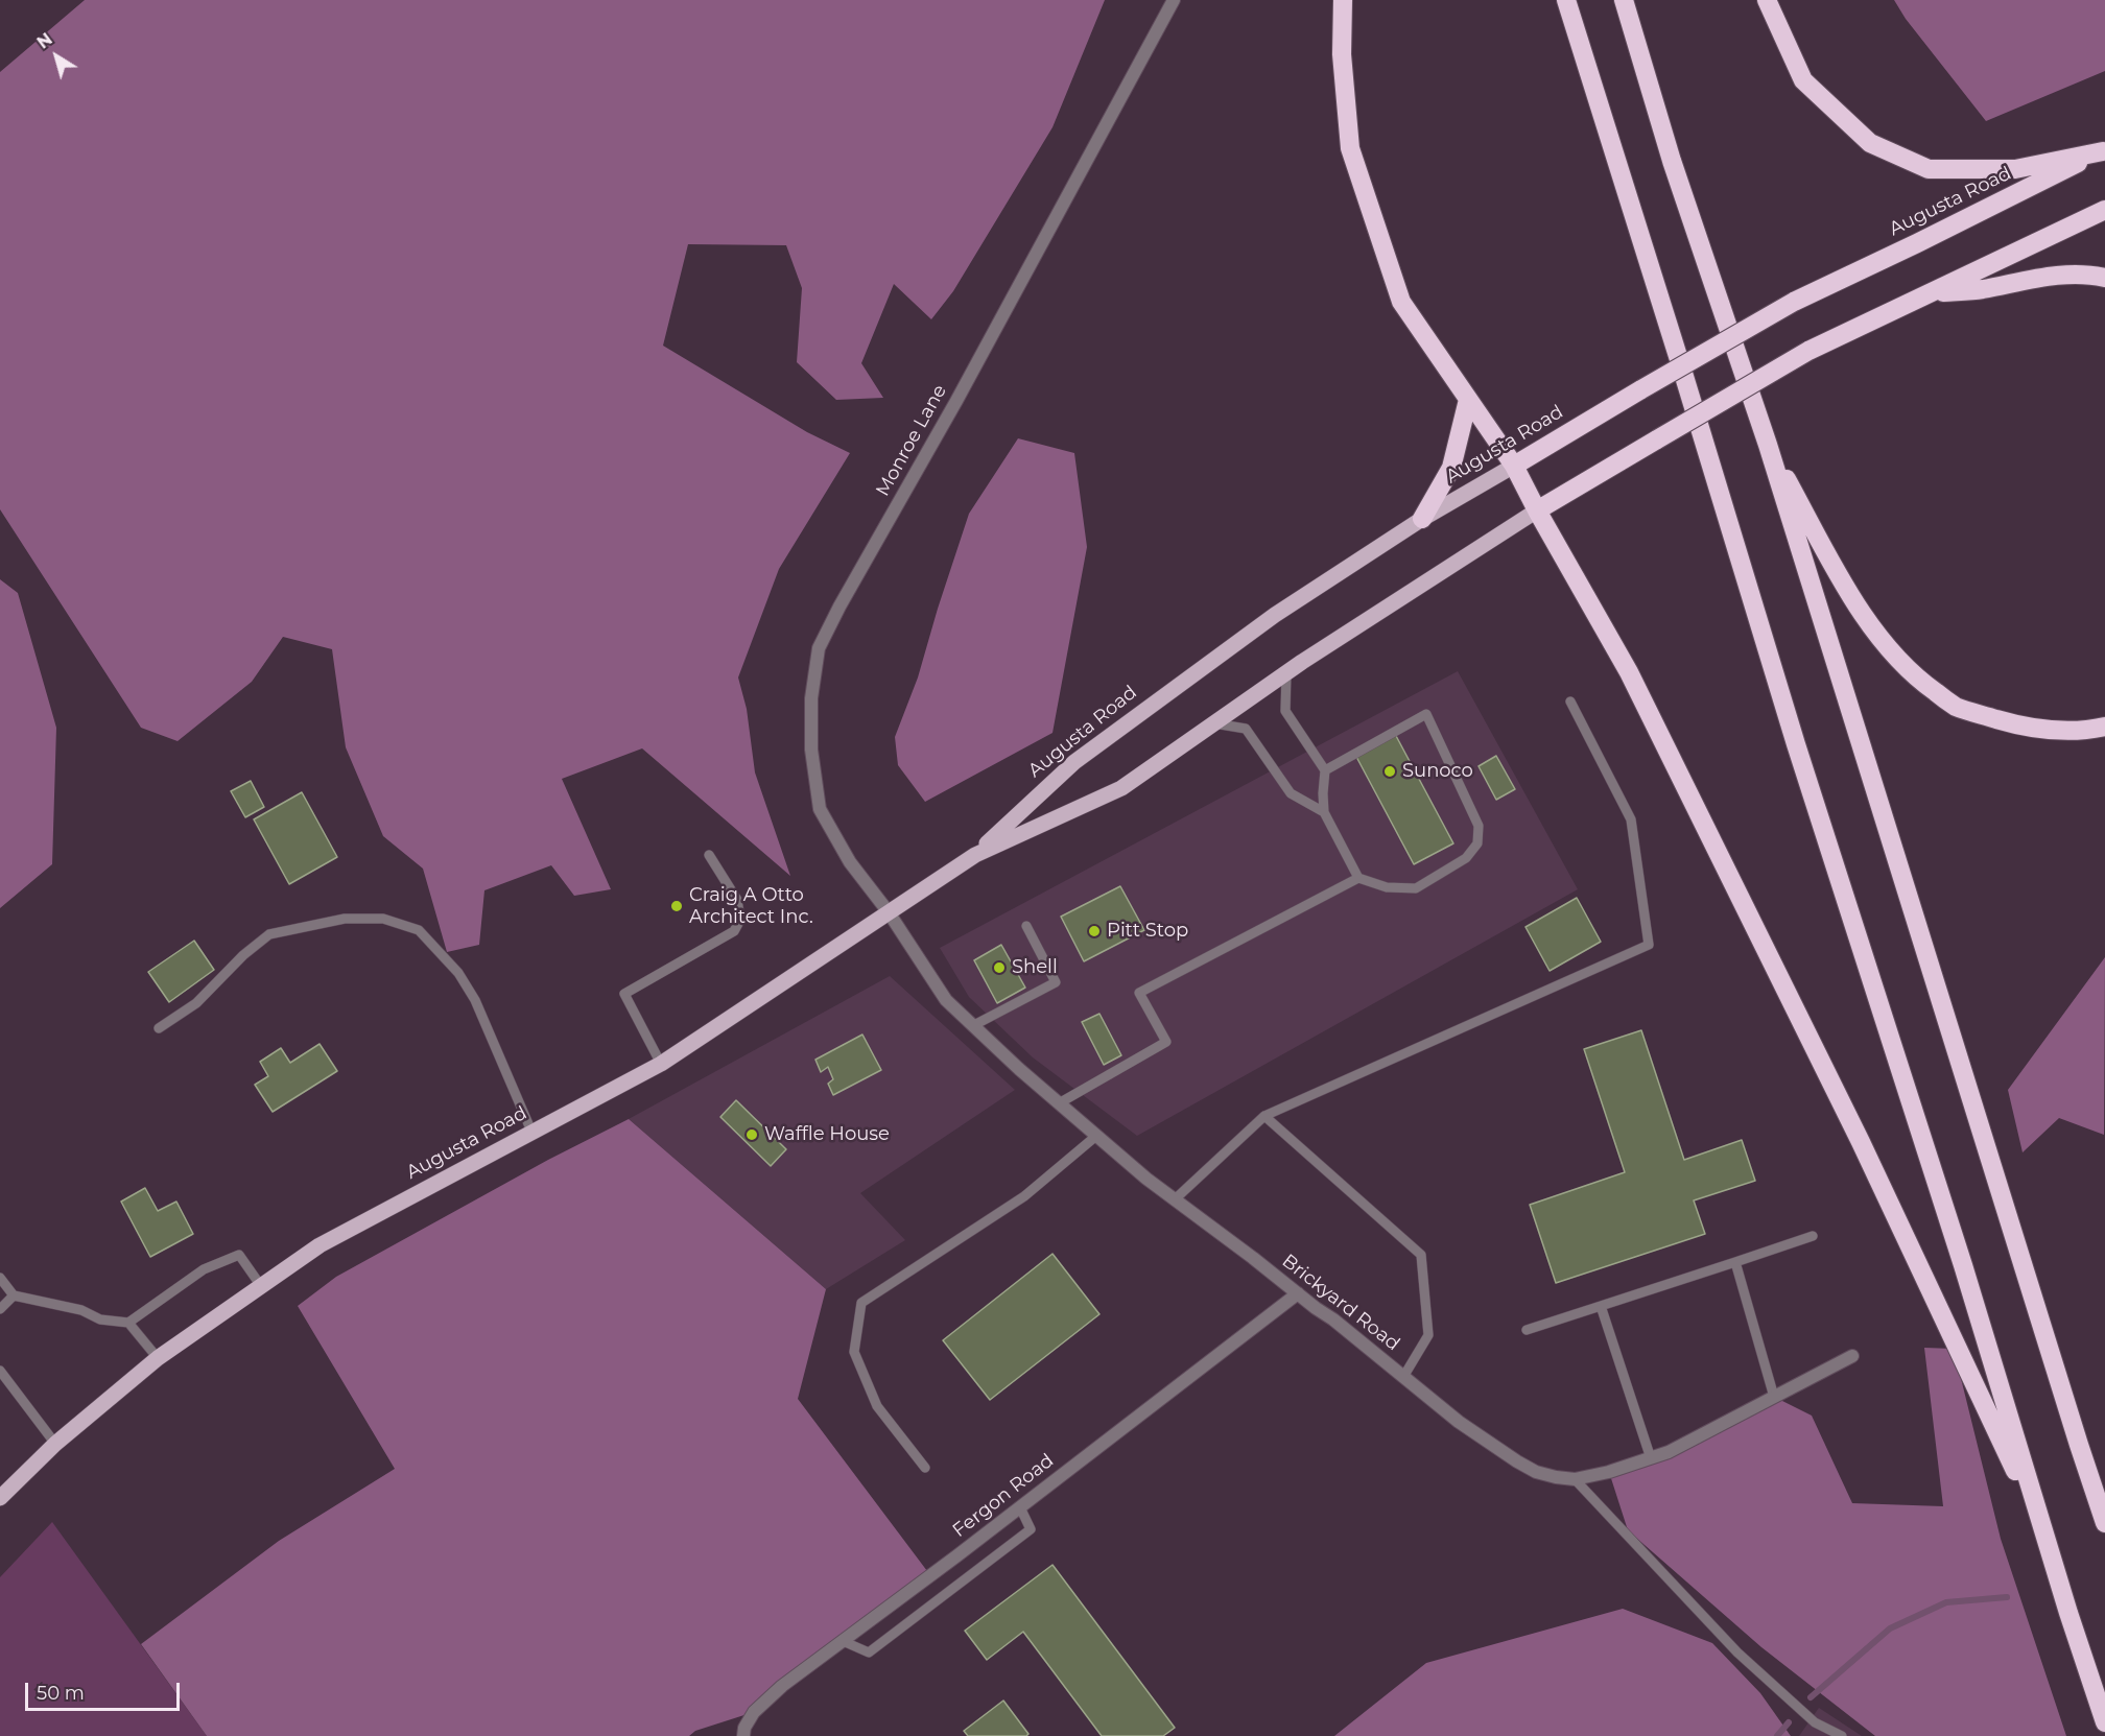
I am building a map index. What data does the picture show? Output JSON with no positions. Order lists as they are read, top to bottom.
{
  "streets": {
    "highway": ["Augusta Road"],
    "street": ["Monroe Lane", "Brickyard Road", "Fergon Road"]
  },
  "crossings": [
    ["Augusta Road", "Monroe Lane"],
    ["Augusta Road", "Brickyard Road"],
    ["Monroe Lane", "Brickyard Road"],
    ["Brickyard Road", "Fergon Road"]
  ],
  "places": [
    "Sunoco",
    "Craig A Otto Architect Inc.",
    "Pitt Stop",
    "Shell",
    "Waffle House"
  ],
  "scale_bar": "50 m",
  "north": "top left"
}
